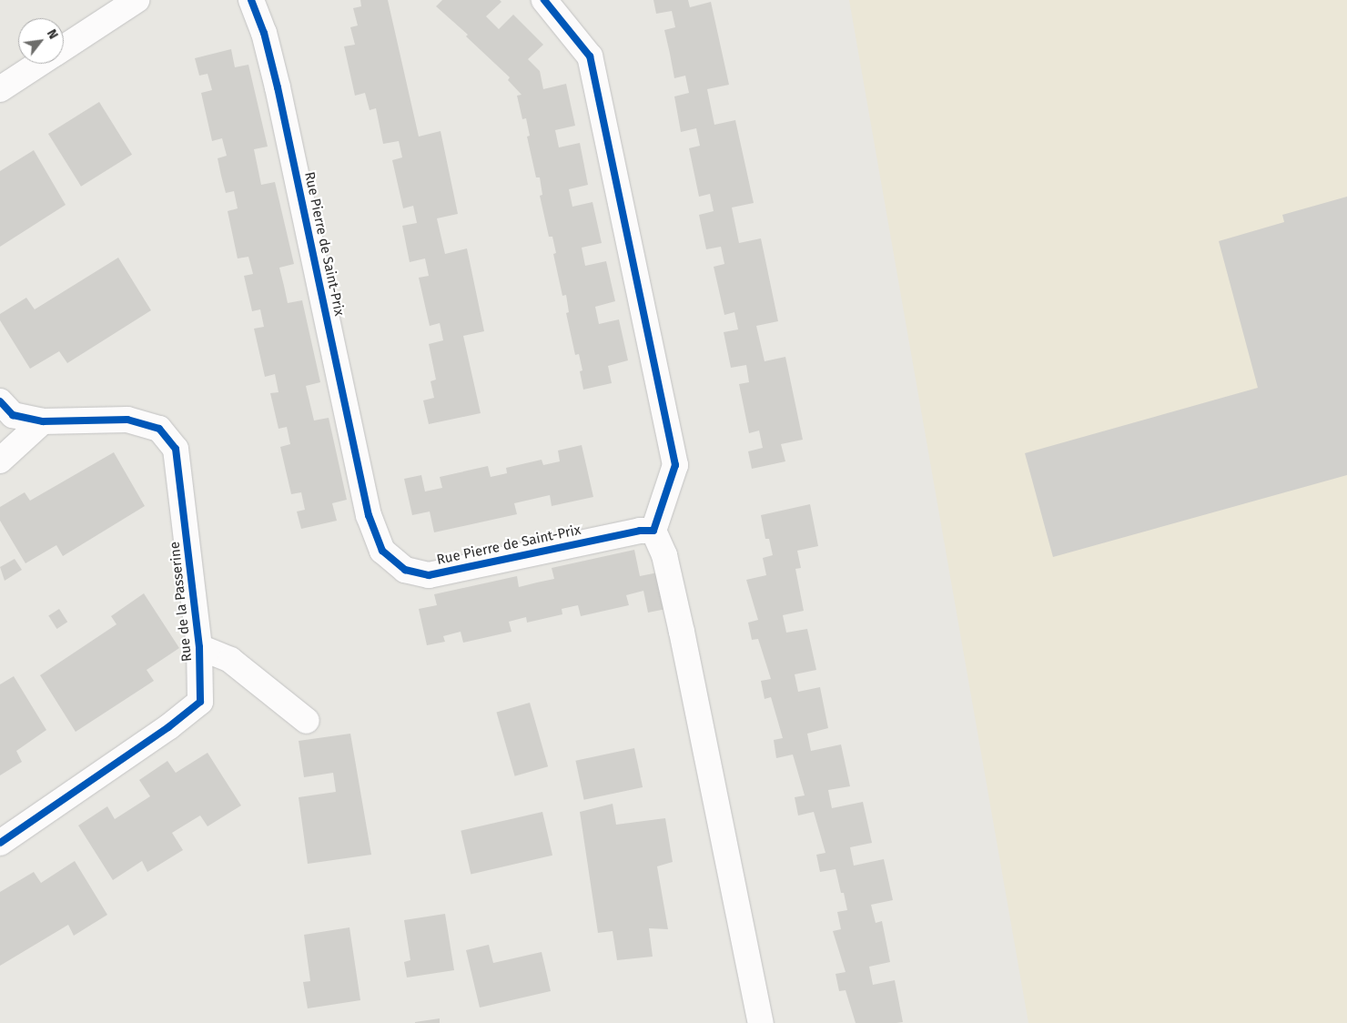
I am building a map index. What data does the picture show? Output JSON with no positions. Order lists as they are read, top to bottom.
{
  "streets": {
    "street": ["Rue Pierre de Saint-Prix", "Rue de la Passerine"]
  },
  "north": "top right"
}
